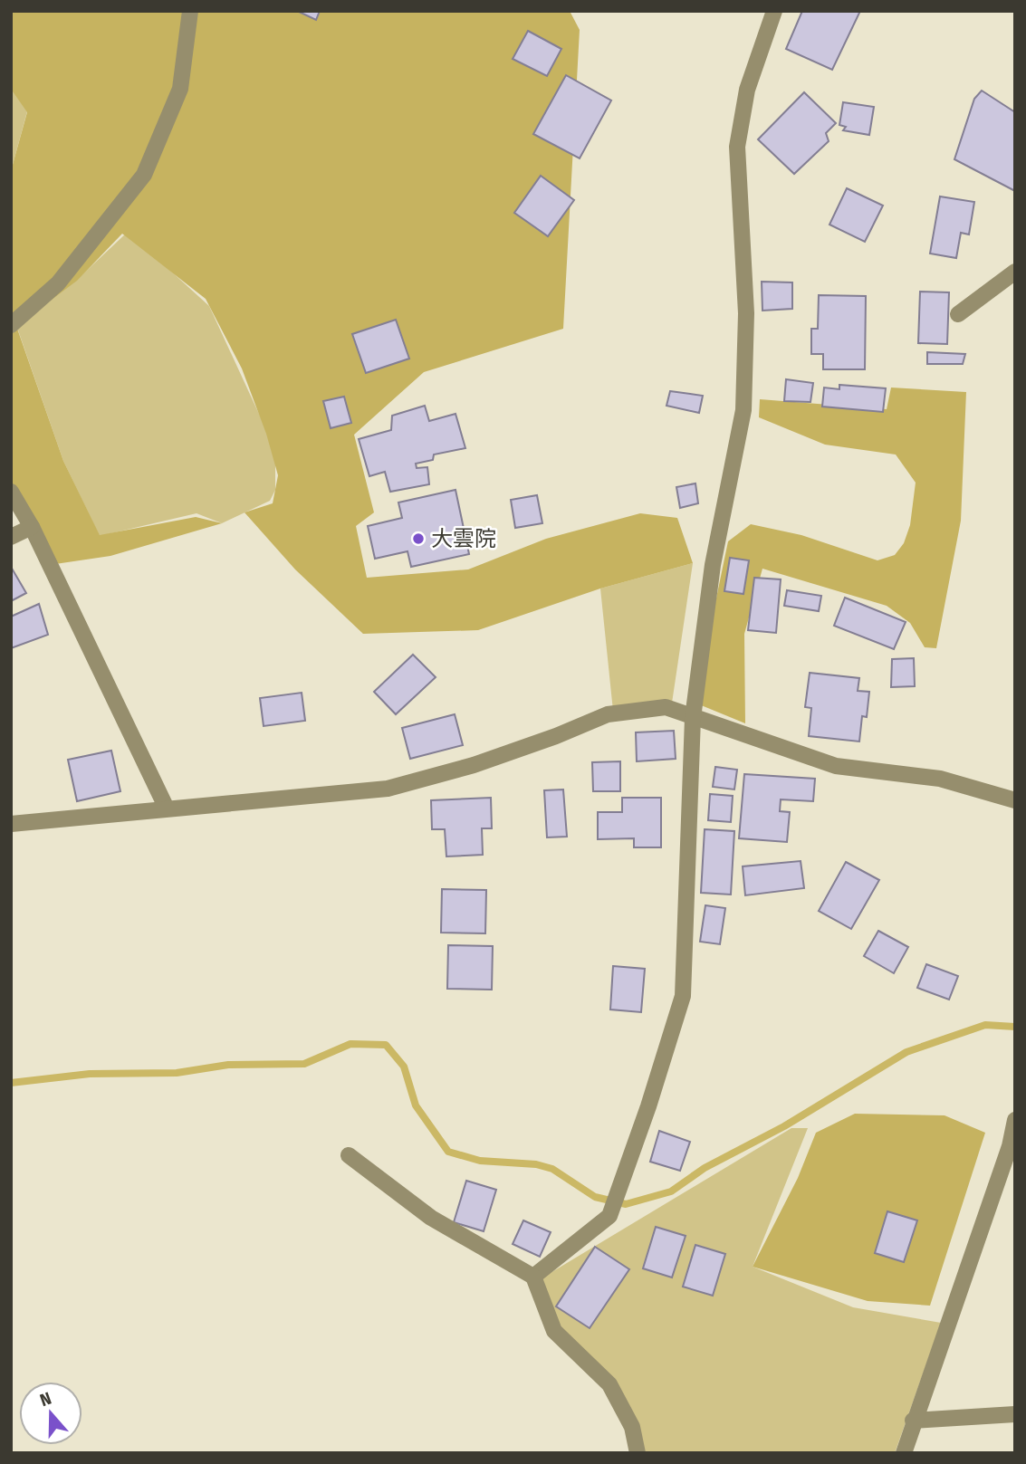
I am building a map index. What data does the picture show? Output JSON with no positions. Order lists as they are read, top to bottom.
{
  "places": ["大雲院"],
  "north": "top"
}
